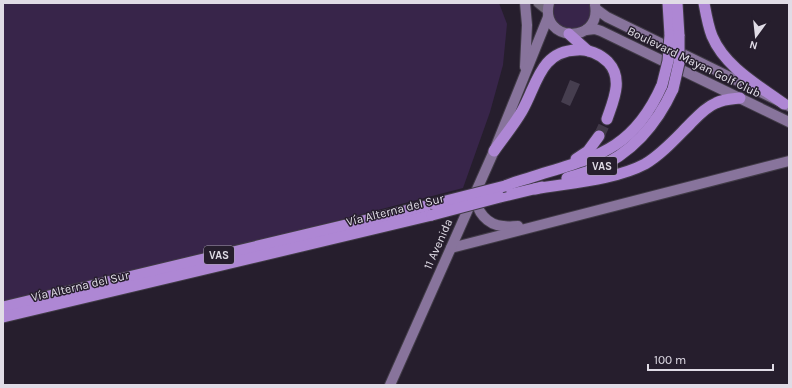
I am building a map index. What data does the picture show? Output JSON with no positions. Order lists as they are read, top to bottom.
{
  "streets": {
    "highway": ["VAS", "Vía Alterna del Sur"],
    "main road": ["Boulevard Mayan Golf Club", "11 Avenida"]
  },
  "scale_bar": "100 m",
  "north": "bottom"
}
